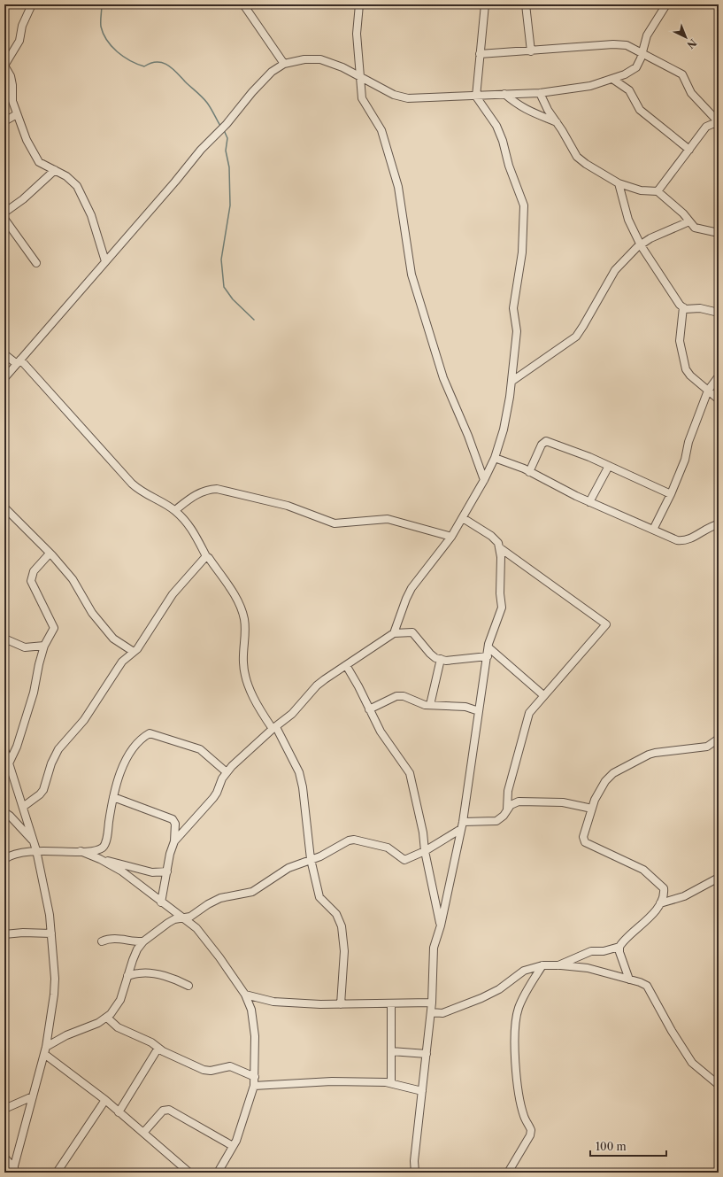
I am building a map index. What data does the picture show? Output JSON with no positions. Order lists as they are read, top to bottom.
{
  "scale_bar": "100 m",
  "north": "bottom right"
}
